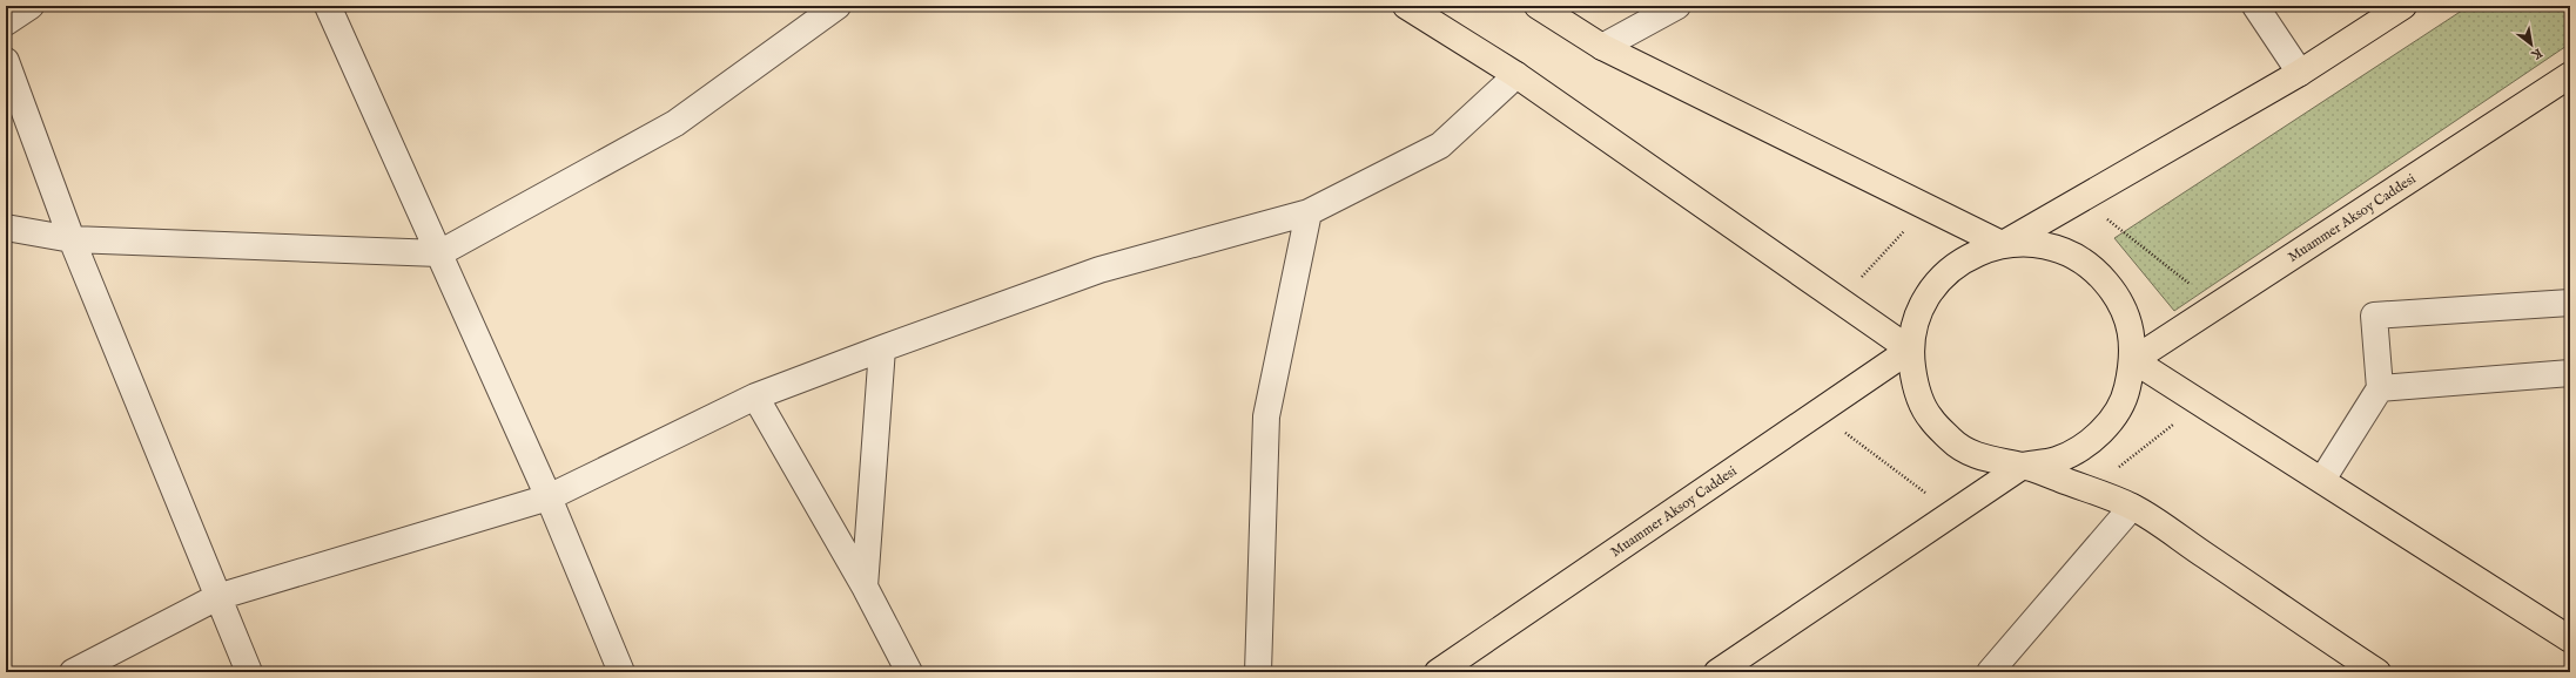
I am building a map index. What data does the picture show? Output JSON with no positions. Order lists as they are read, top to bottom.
{
  "streets": {
    "main road": ["Muammer Aksoy Caddesi"]
  },
  "north": "bottom right"
}
